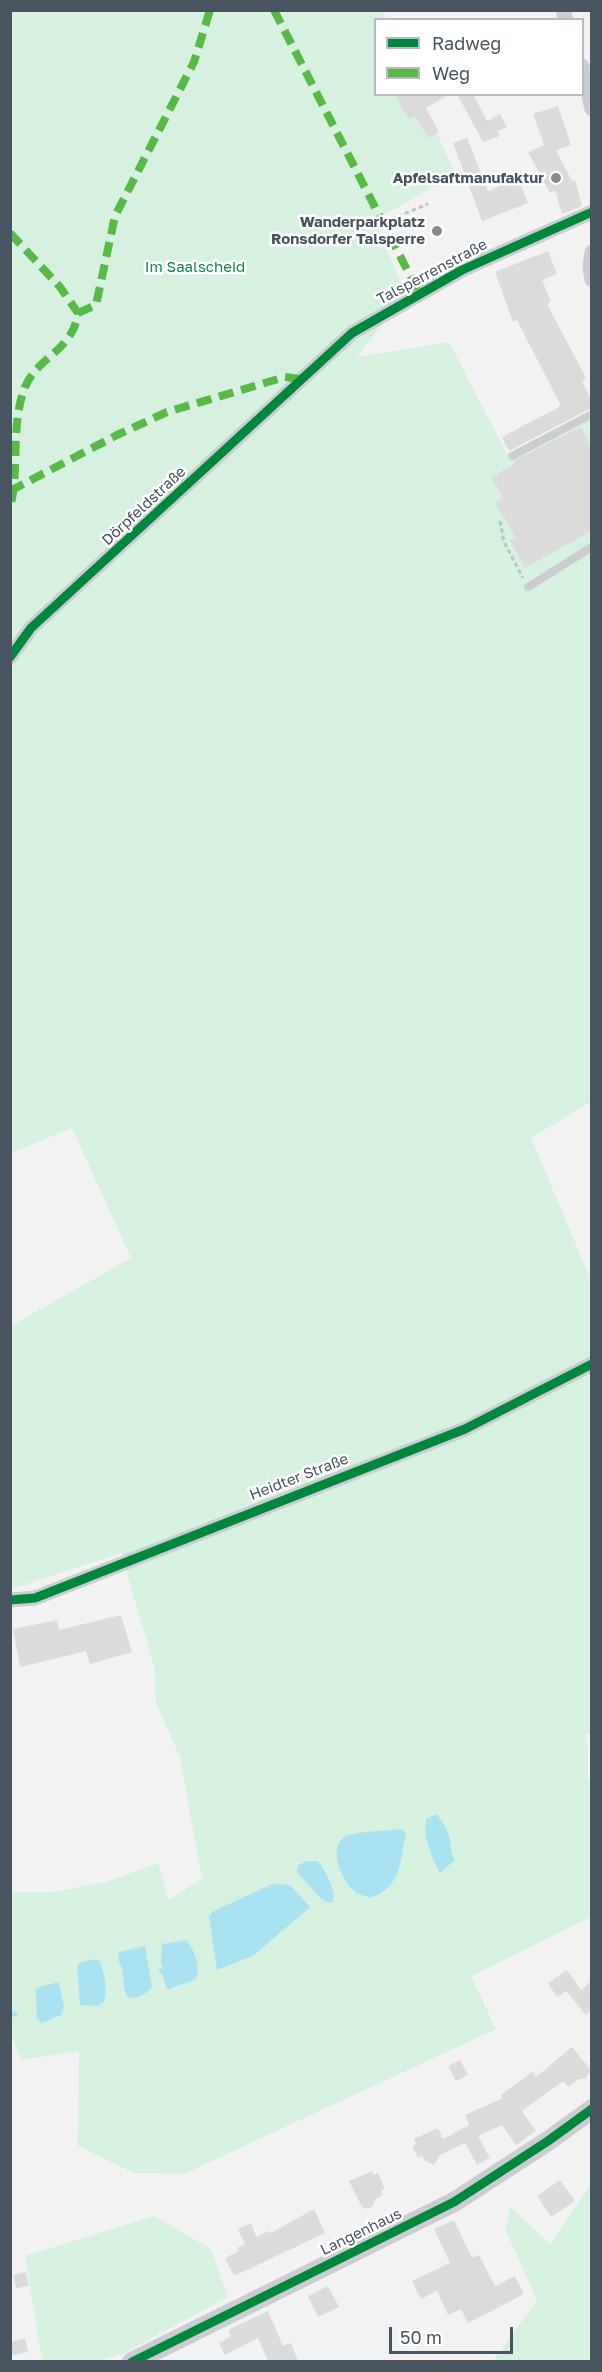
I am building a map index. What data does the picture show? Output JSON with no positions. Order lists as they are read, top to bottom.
{
  "streets": {
    "street": [
      "Talsperrenstraße",
      "Dörpfeldstraße",
      "Heidter Straße",
      "Langenhaus"
    ]
  },
  "crossings": [
    ["Talsperrenstraße", "Dörpfeldstraße"]
  ],
  "parks": ["Im Saalscheid"],
  "places": ["Apfelsaftmanufaktur", "Wanderparkplatz Ronsdorfer Talsperre"],
  "legend": ["Radweg", "Weg"],
  "scale_bar": "50 m"
}
